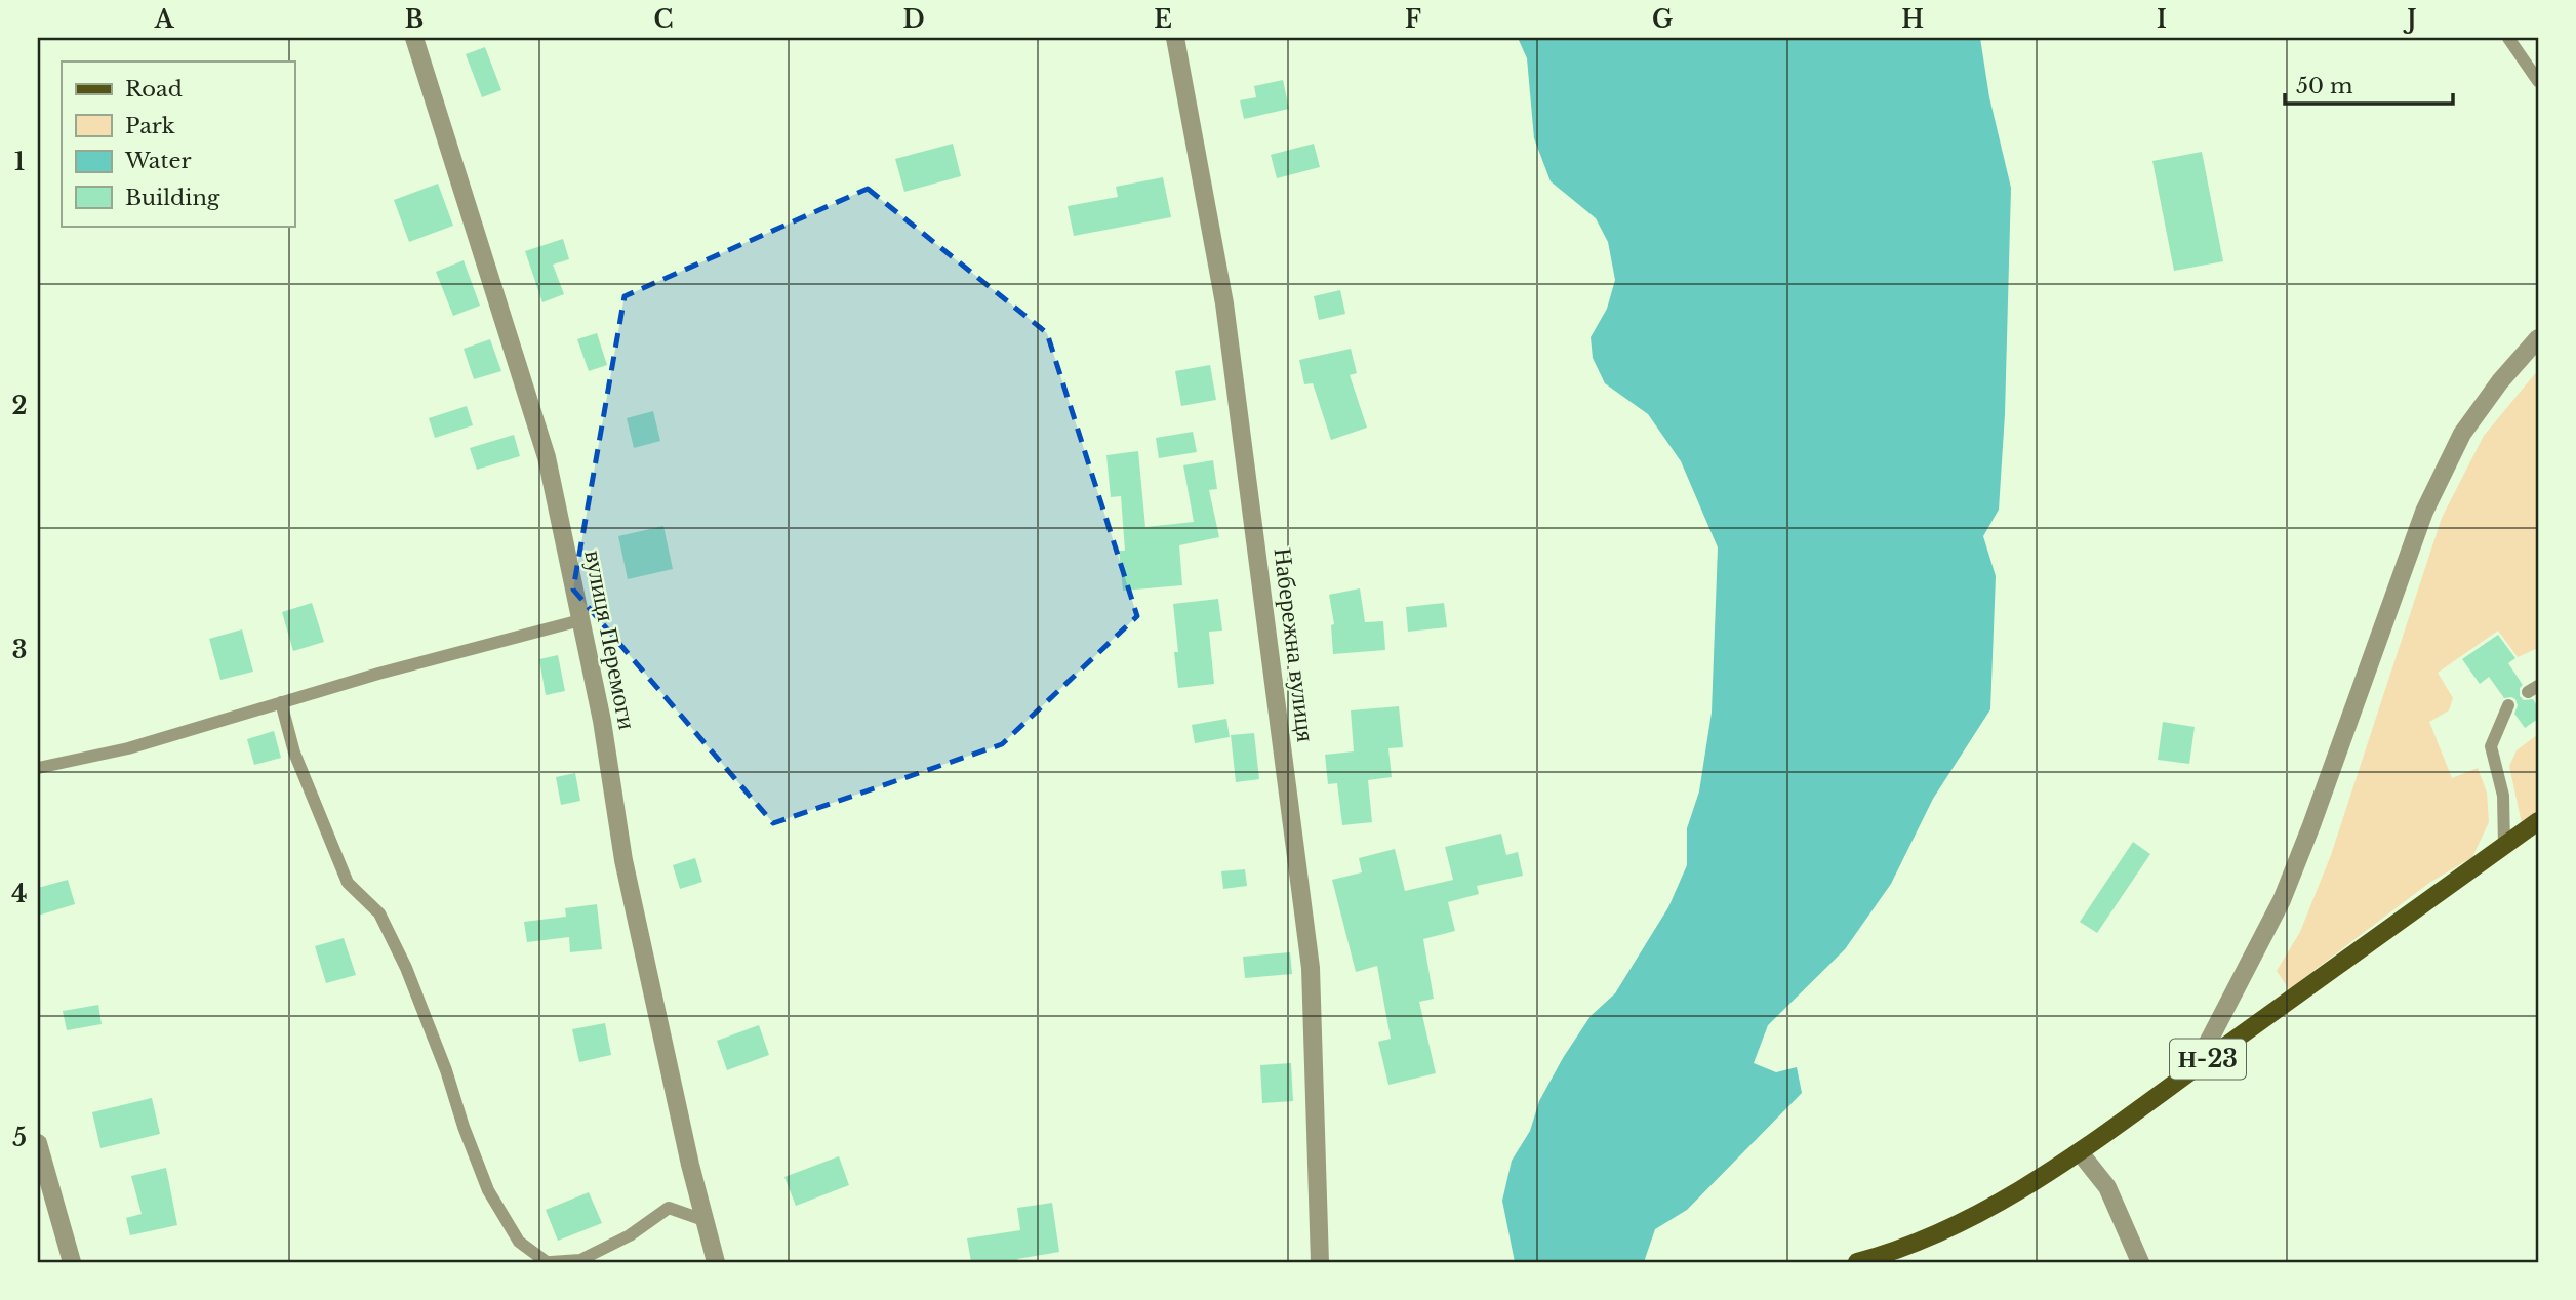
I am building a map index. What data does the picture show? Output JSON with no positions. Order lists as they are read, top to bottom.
{
  "streets": {
    "main road": ["Н-23"],
    "street": ["вулиця Перемоги", "Набережна вулиця"]
  },
  "legend": [
    "Road",
    "Park",
    "Water",
    "Building"
  ],
  "scale_bar": "50 m",
  "grid": {
    "columns": [
      "A",
      "B",
      "C",
      "D",
      "E",
      "F",
      "G",
      "H",
      "I",
      "J"
    ],
    "rows": [
      "1",
      "2",
      "3",
      "4",
      "5"
    ]
  }
}
